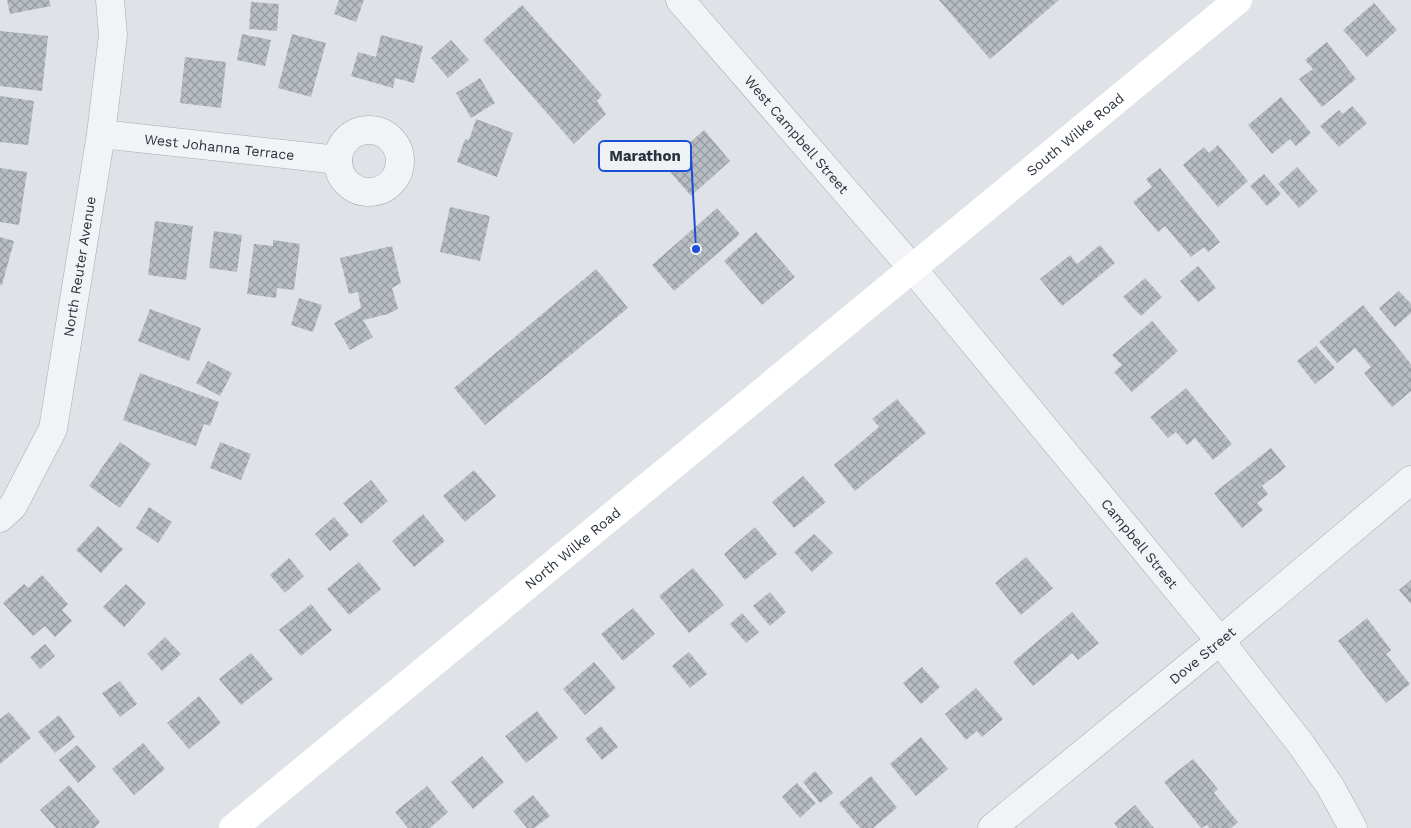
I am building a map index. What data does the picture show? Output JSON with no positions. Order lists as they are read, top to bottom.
{
  "streets": {
    "main road": ["South Wilke Road", "North Wilke Road"],
    "street": [
      "West Campbell Street",
      "West Johanna Terrace",
      "North Reuter Avenue",
      "Campbell Street",
      "Dove Street"
    ]
  },
  "crossings": [
    ["West Campbell Street", "South Wilke Road"],
    ["West Campbell Street", "Campbell Street"],
    ["West Campbell Street", "North Wilke Road"],
    ["South Wilke Road", "Campbell Street"],
    ["South Wilke Road", "North Wilke Road"],
    ["West Johanna Terrace", "North Reuter Avenue"],
    ["Campbell Street", "North Wilke Road"],
    ["Campbell Street", "Dove Street"]
  ],
  "places": ["Marathon"]
}
